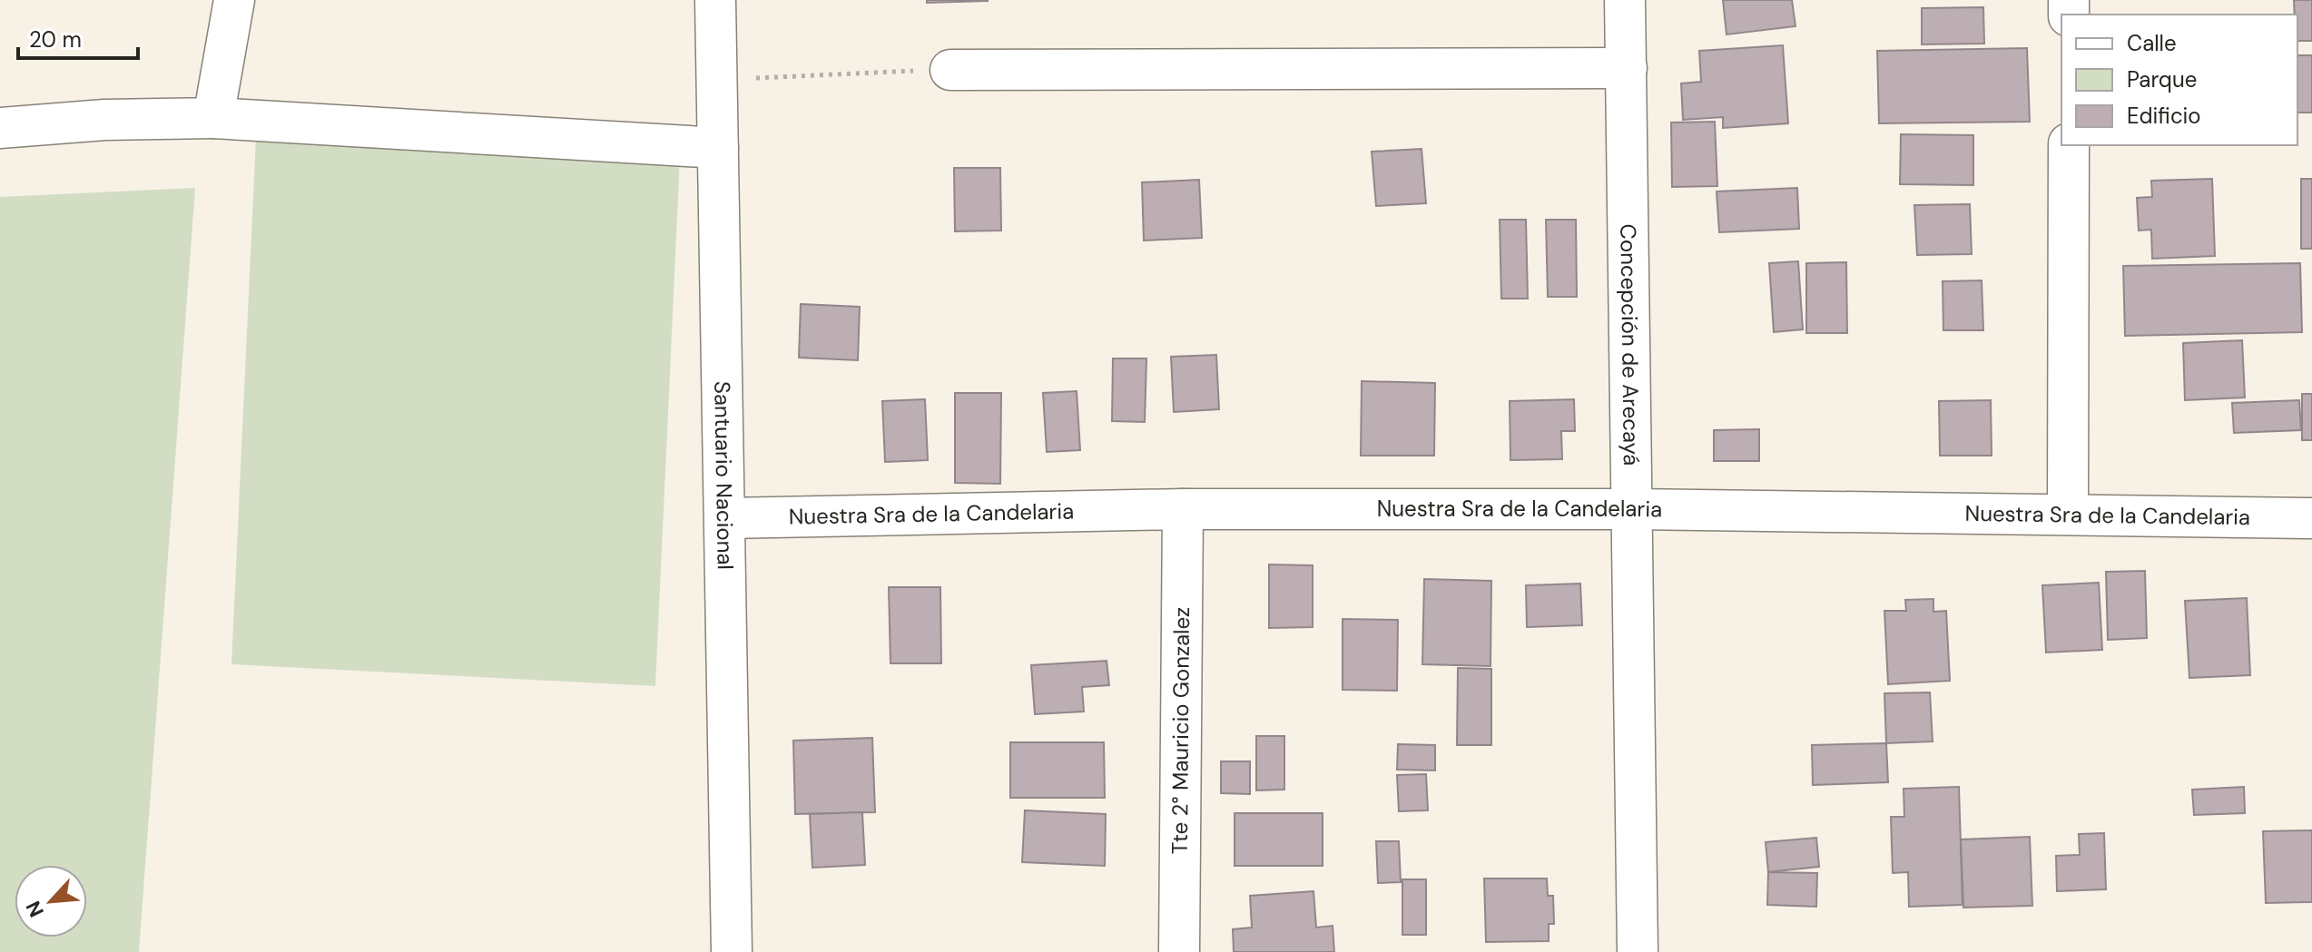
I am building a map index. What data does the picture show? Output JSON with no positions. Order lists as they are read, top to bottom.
{
  "streets": {
    "street": [
      "Concepción de Arecayá",
      "Santuario Nacional",
      "Nuestra Sra de la Candelaria",
      "Tte 2° Mauricio Gonzalez"
    ]
  },
  "crossings": [
    ["Concepción de Arecayá", "Nuestra Sra de la Candelaria"],
    ["Santuario Nacional", "Nuestra Sra de la Candelaria"],
    ["Nuestra Sra de la Candelaria", "Tte 2° Mauricio Gonzalez"]
  ],
  "legend": ["Calle", "Parque", "Edificio"],
  "scale_bar": "20 m",
  "north": "bottom left"
}
